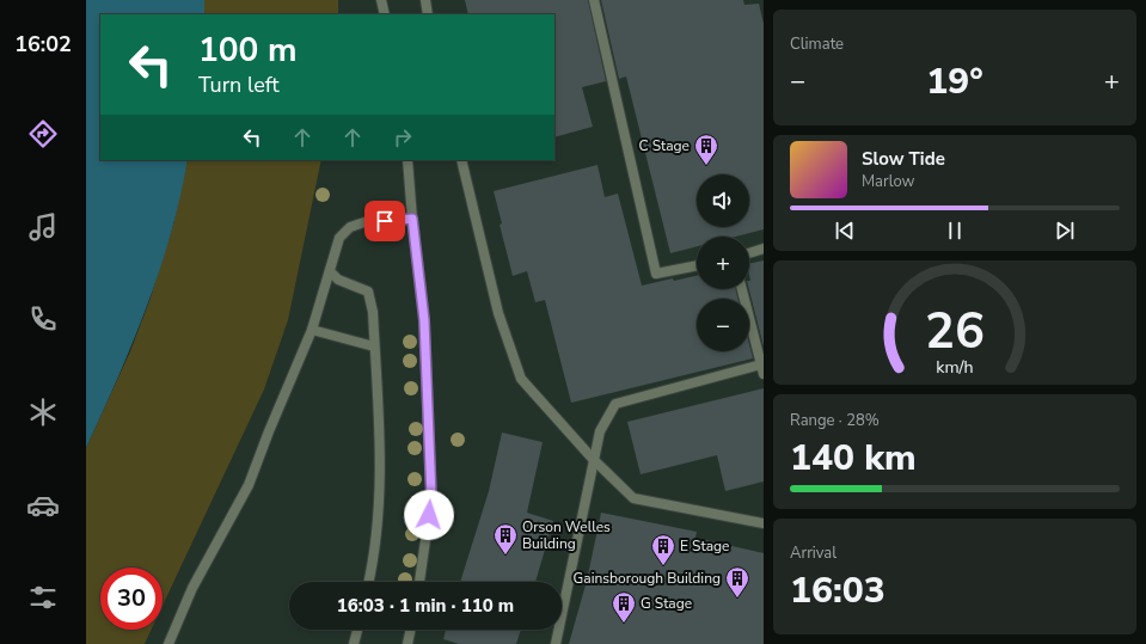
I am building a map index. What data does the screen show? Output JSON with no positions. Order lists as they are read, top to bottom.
{
  "places": {
    "building": [
      "C Stage",
      "Orson Welles Building",
      "E Stage",
      "Gainsborough Building",
      "G Stage"
    ]
  },
  "page": {
    "tabs": "16:02",
    "tile": [
      "Climate",
      ["Range · 28%", "140 km"],
      ["Arrival", "16:03"]
    ],
    "turn": ["100 m", "Turn left"],
    "heat": ["−", "19°", "+"],
    "song": ["Slow Tide", "Marlow"],
    "map_buttons": ["+", "−"],
    "limit": "30",
    "trip": "16:03 · 1 min · 110 m",
    "gauge": ["26", "km/h"]
  }
}
